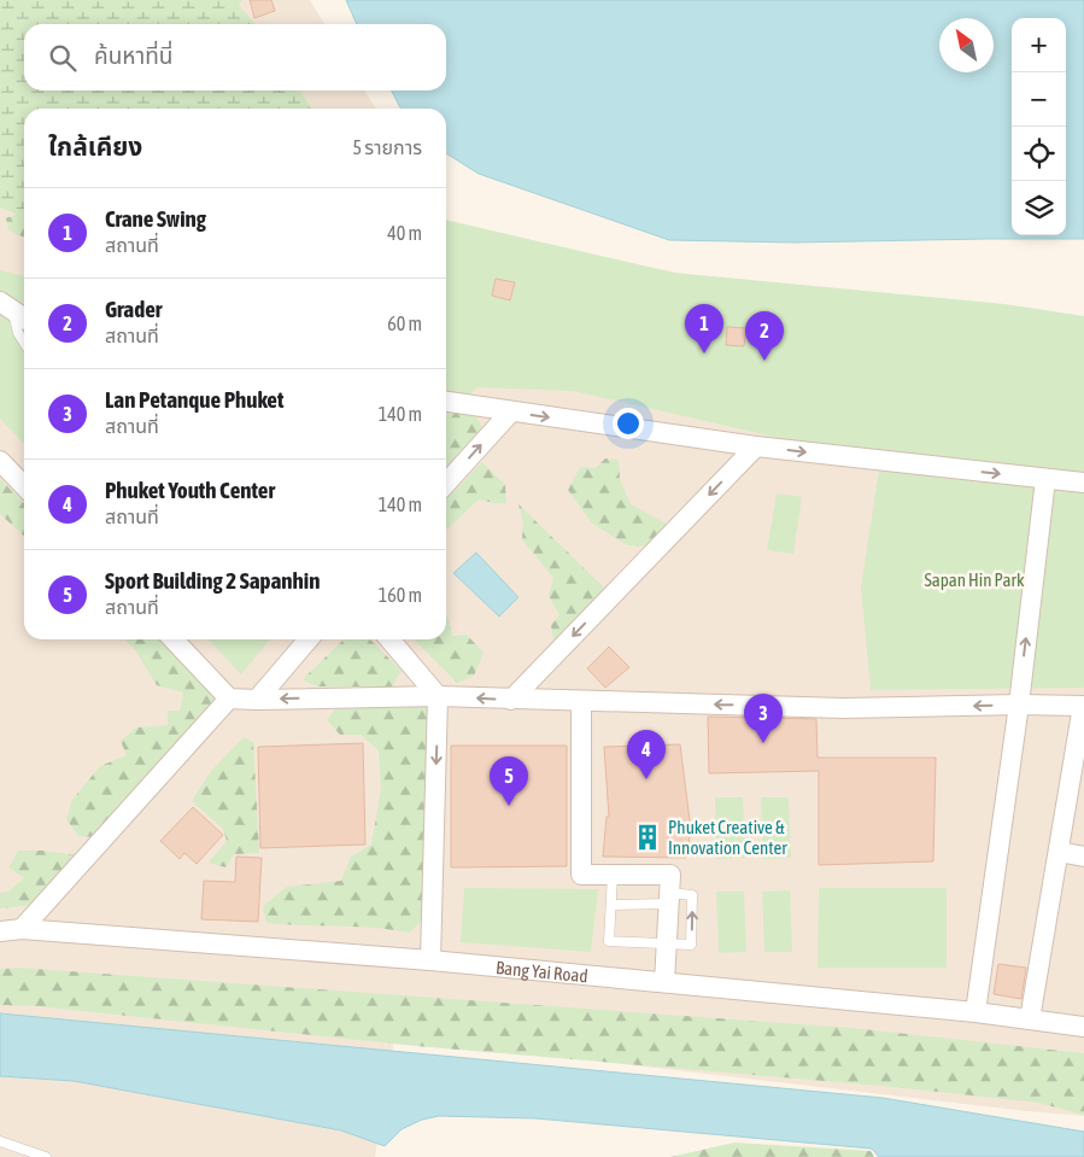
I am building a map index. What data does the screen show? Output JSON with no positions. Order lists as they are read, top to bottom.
{
  "streets": {
    "street": ["Bang Yai Road"]
  },
  "parks": ["Sapan Hin Park"],
  "places": {
    "building": ["Phuket Creative & Innovation Center"]
  },
  "north": "top left",
  "page": {
    "map_buttons": ["+", "−"],
    "search": "ค้นหาที่นี่",
    "heading": ["ใกล้เคียง", "5 รายการ"],
    "list": [
      {
        "mark": "1",
        "name": "Crane Swing",
        "note": "สถานที่",
        "value": "40 m"
      },
      {
        "mark": "2",
        "name": "Grader",
        "note": "สถานที่",
        "value": "60 m"
      },
      {
        "mark": "3",
        "name": "Lan Petanque Phuket",
        "note": "สถานที่",
        "value": "140 m"
      },
      {
        "mark": "4",
        "name": "Phuket Youth Center",
        "note": "สถานที่",
        "value": "140 m"
      },
      {
        "mark": "5",
        "name": "Sport Building 2 Sapanhin",
        "note": "สถานที่",
        "value": "160 m"
      }
    ],
    "pins": [
      "1",
      "2",
      "3",
      "4",
      "5"
    ]
  }
}
